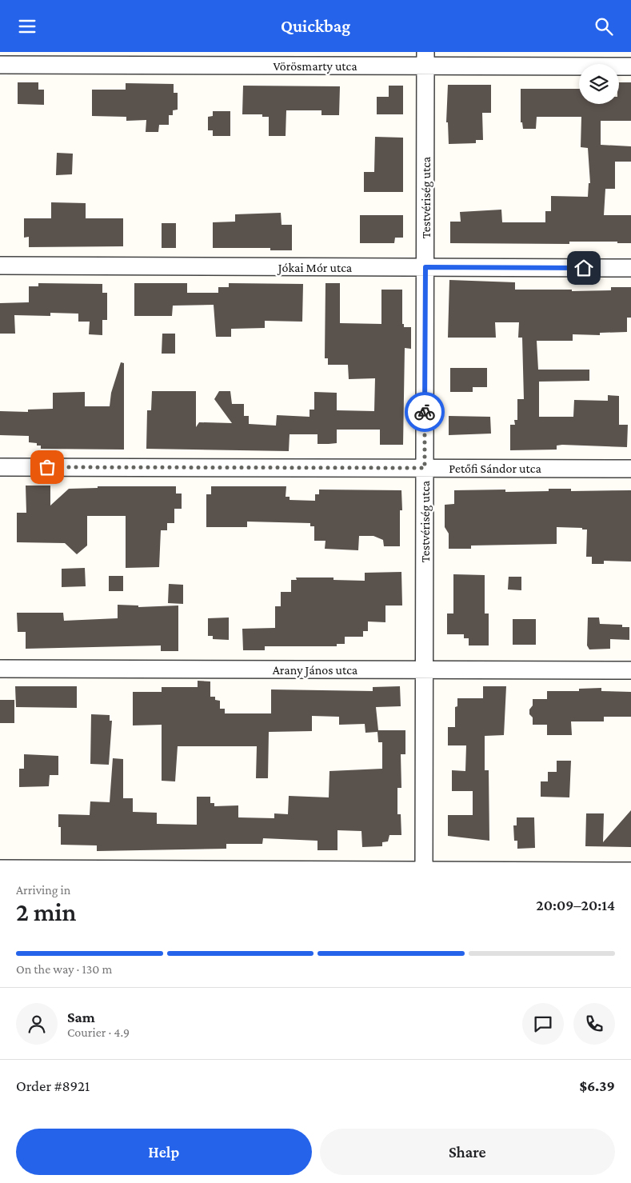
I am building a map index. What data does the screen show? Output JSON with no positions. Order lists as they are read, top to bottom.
{
  "streets": {
    "street": [
      "Vörösmarty utca",
      "Testvériség utca",
      "Jókai Mór utca",
      "Petőfi Sándor utca",
      "Arany János utca"
    ]
  },
  "crossings": [
    ["Vörösmarty utca", "Testvériség utca"],
    ["Testvériség utca", "Jókai Mór utca"],
    ["Testvériség utca", "Petőfi Sándor utca"],
    ["Testvériség utca", "Arany János utca"]
  ],
  "page": {
    "header": "Quickbag",
    "heading": ["2 min", "Arriving in", "20:09–20:14"],
    "panel": [
      "Sam",
      "Courier · 4.9",
      "Order #8921",
      "$6.39"
    ],
    "bar": "On the way · 130 m",
    "buttons": ["Help", "Share"]
  }
}
